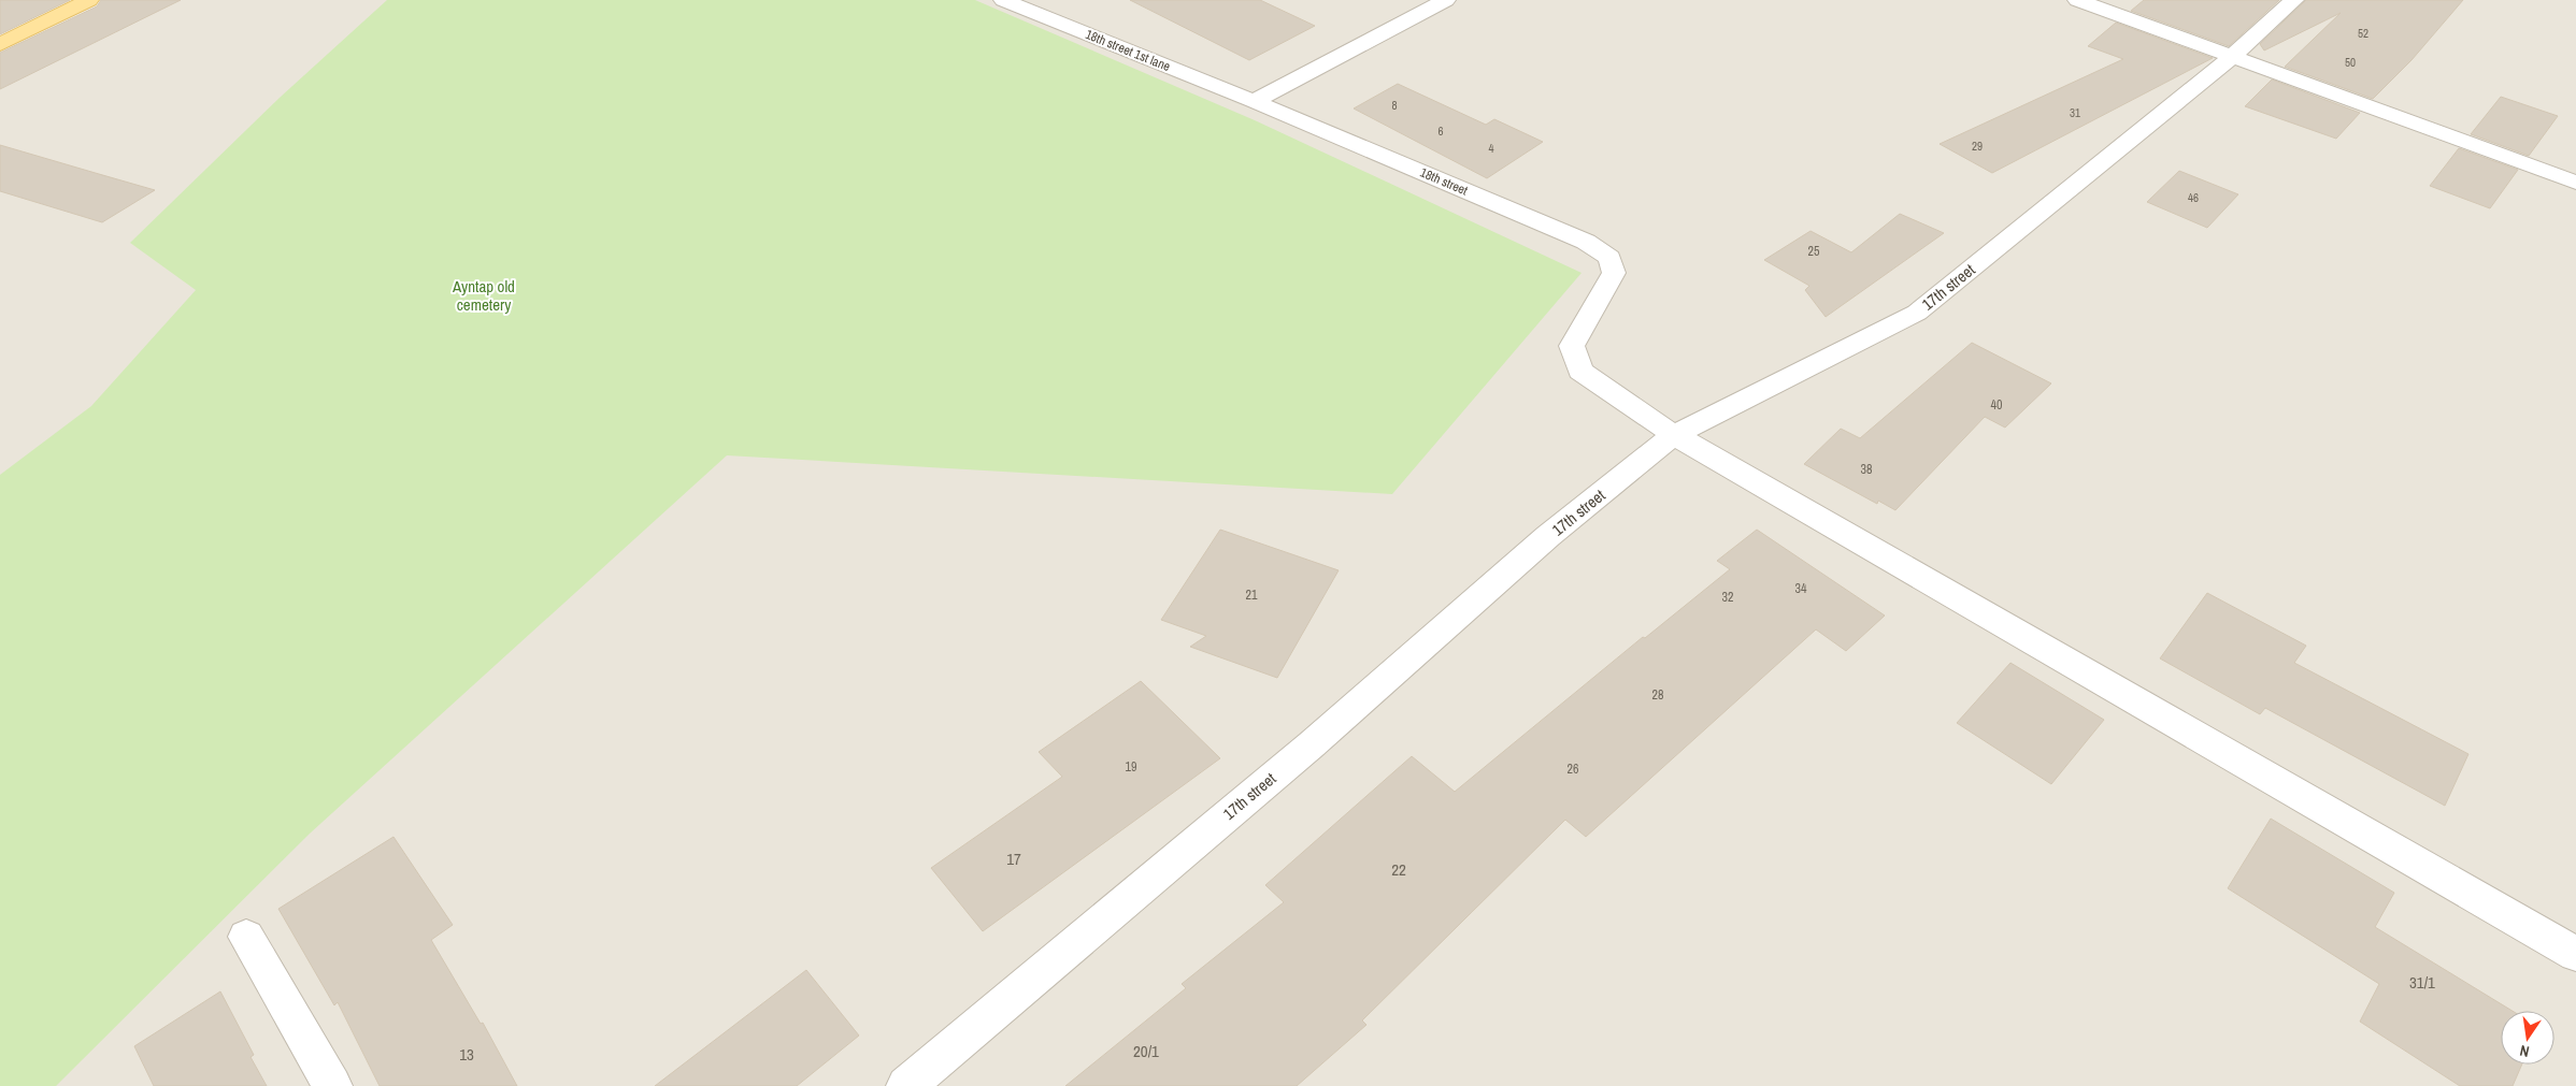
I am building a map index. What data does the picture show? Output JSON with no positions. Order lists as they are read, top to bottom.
{
  "streets": {
    "street": ["18th street 1st lane", "18th street", "17th street"]
  },
  "crossings": [
    ["18th street 1st lane", "18th street"],
    ["18th street", "17th street"]
  ],
  "parks": ["Ayntap old cemetery"],
  "house_numbers": [
    "52",
    "50",
    "8",
    "31",
    "6",
    "29",
    "4",
    "46",
    "25",
    "40",
    "38",
    "34",
    "21",
    "32",
    "28",
    "19",
    "26",
    "17",
    "22",
    "31/1",
    "20/1",
    "13"
  ],
  "north": "bottom"
}
